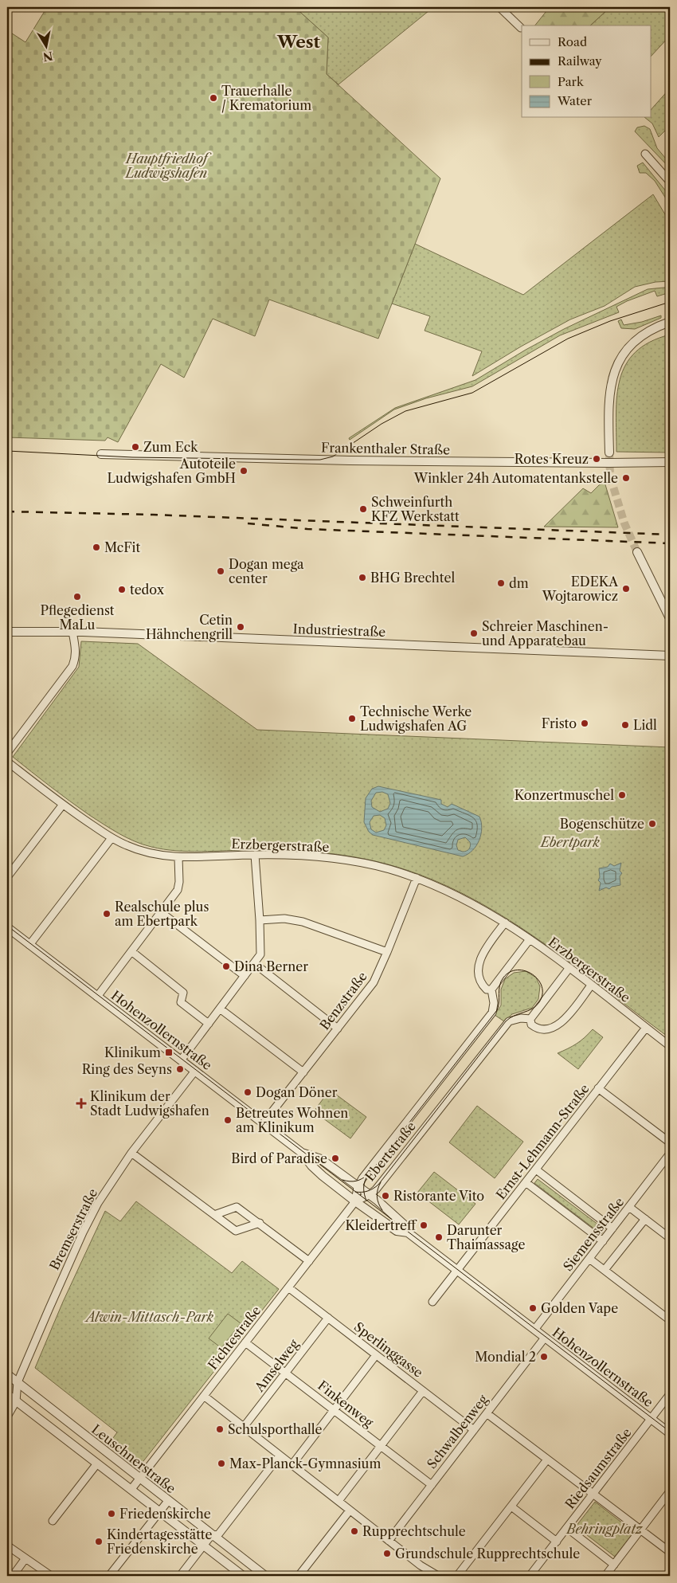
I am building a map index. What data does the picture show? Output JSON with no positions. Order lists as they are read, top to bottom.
{
  "streets": {
    "street": [
      "Frankenthaler Straße",
      "Industriestraße",
      "Erzbergerstraße",
      "Benzstraße",
      "Hohenzollernstraße",
      "Ernst-Lehmann-Straße",
      "Ebertstraße",
      "Bremserstraße",
      "Siemensstraße",
      "Fichtestraße",
      "Sperlinggasse",
      "Amselweg",
      "Finkenweg",
      "Schwalbenweg",
      "Leuschnerstraße",
      "Riedsaumstraße"
    ]
  },
  "crossings": [
    ["Erzbergerstraße", "Benzstraße"],
    ["Erzbergerstraße", "Ernst-Lehmann-Straße"],
    ["Benzstraße", "Hohenzollernstraße"],
    ["Hohenzollernstraße", "Ernst-Lehmann-Straße"],
    ["Hohenzollernstraße", "Ebertstraße"],
    ["Hohenzollernstraße", "Bremserstraße"],
    ["Hohenzollernstraße", "Siemensstraße"],
    ["Hohenzollernstraße", "Fichtestraße"],
    ["Hohenzollernstraße", "Schwalbenweg"],
    ["Hohenzollernstraße", "Riedsaumstraße"],
    ["Ebertstraße", "Fichtestraße"],
    ["Bremserstraße", "Leuschnerstraße"],
    ["Fichtestraße", "Sperlinggasse"],
    ["Fichtestraße", "Finkenweg"],
    ["Fichtestraße", "Leuschnerstraße"],
    ["Sperlinggasse", "Amselweg"],
    ["Sperlinggasse", "Schwalbenweg"],
    ["Amselweg", "Finkenweg"],
    ["Finkenweg", "Schwalbenweg"]
  ],
  "districts": ["West"],
  "parks": [
    "Hauptfriedhof Ludwigshafen",
    "Ebertpark",
    "Alwin-Mittasch-Park",
    "Behringplatz"
  ],
  "places": {
    "other": [
      "Trauerhalle / Krematorium",
      "Zum Eck",
      "Rotes Kreuz",
      "Autoteile Ludwigshafen GmbH",
      "Winkler 24h Automatentankstelle",
      "Schweinfurth KFZ Werkstatt",
      "McFit",
      "Dogan mega center",
      "BHG Brechtel",
      "dm",
      "EDEKA Wojtarowicz",
      "tedox",
      "Pflegedienst MaLu",
      "Cetin Hähnchengrill",
      "Schreier Maschinen- und Apparatebau",
      "Technische Werke Ludwigshafen AG",
      "Fristo",
      "Lidl",
      "Konzertmuschel",
      "Bogenschütze",
      "Realschule plus am Ebertpark",
      "Dina Berner",
      "Ring des Seyns",
      "Dogan Döner",
      "Betreutes Wohnen am Klinikum",
      "Bird of Paradise",
      "Ristorante Vito",
      "Kleidertreff",
      "Darunter Thaimassage",
      "Golden Vape",
      "Mondial 2",
      "Schulsporthalle",
      "Max-Planck-Gymnasium",
      "Friedenskirche",
      "Rupprechtschule",
      "Kindertagesstätte Friedenskirche",
      "Grundschule Rupprechtschule"
    ],
    "transit": ["Klinikum"],
    "health": ["Klinikum der Stadt Ludwigshafen"]
  },
  "legend": [
    "Road",
    "Railway",
    "Park",
    "Water"
  ],
  "north": "bottom"
}
